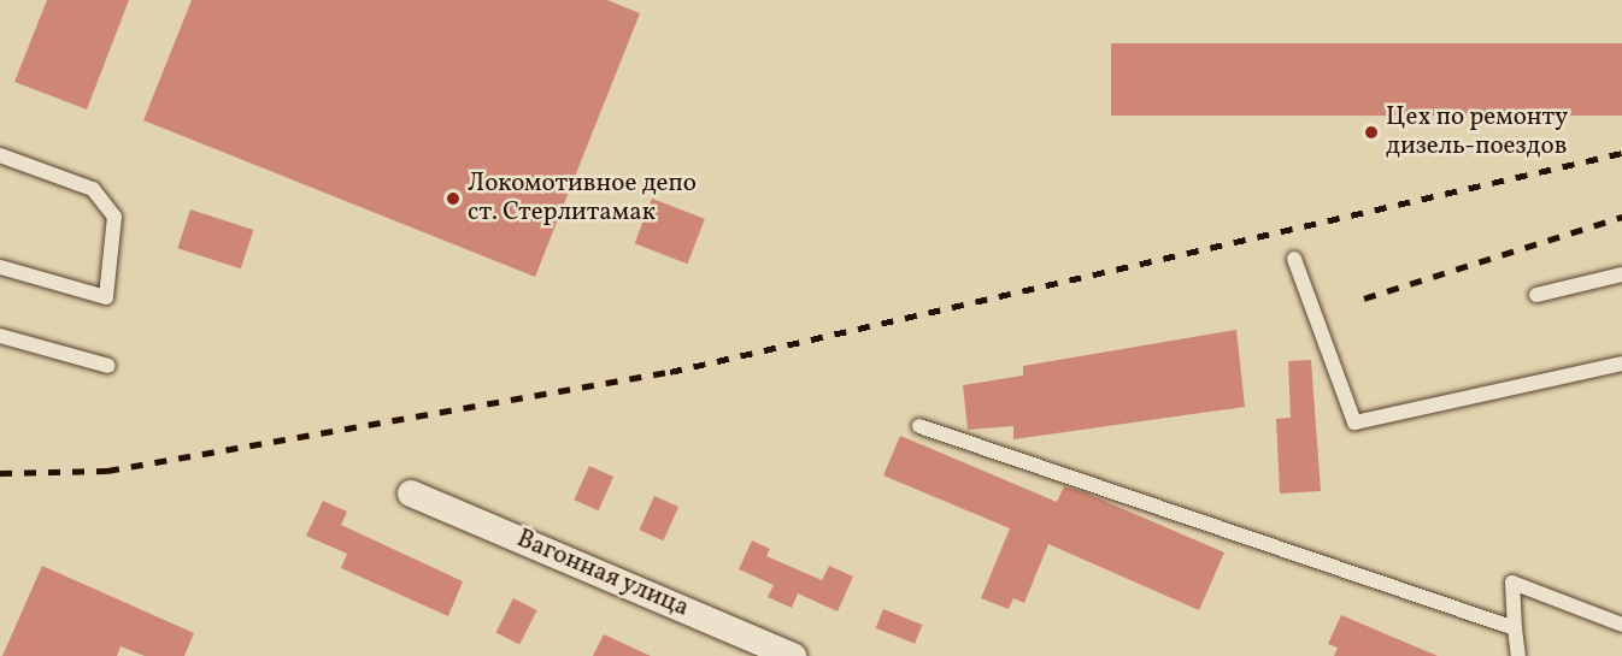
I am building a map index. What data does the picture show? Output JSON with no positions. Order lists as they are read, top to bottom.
{
  "streets": {
    "street": ["Вагонная улица"]
  },
  "places": ["Цех по ремонту дизель-поездов", "Локомотивное депо ст. Стерлитамак"]
}
